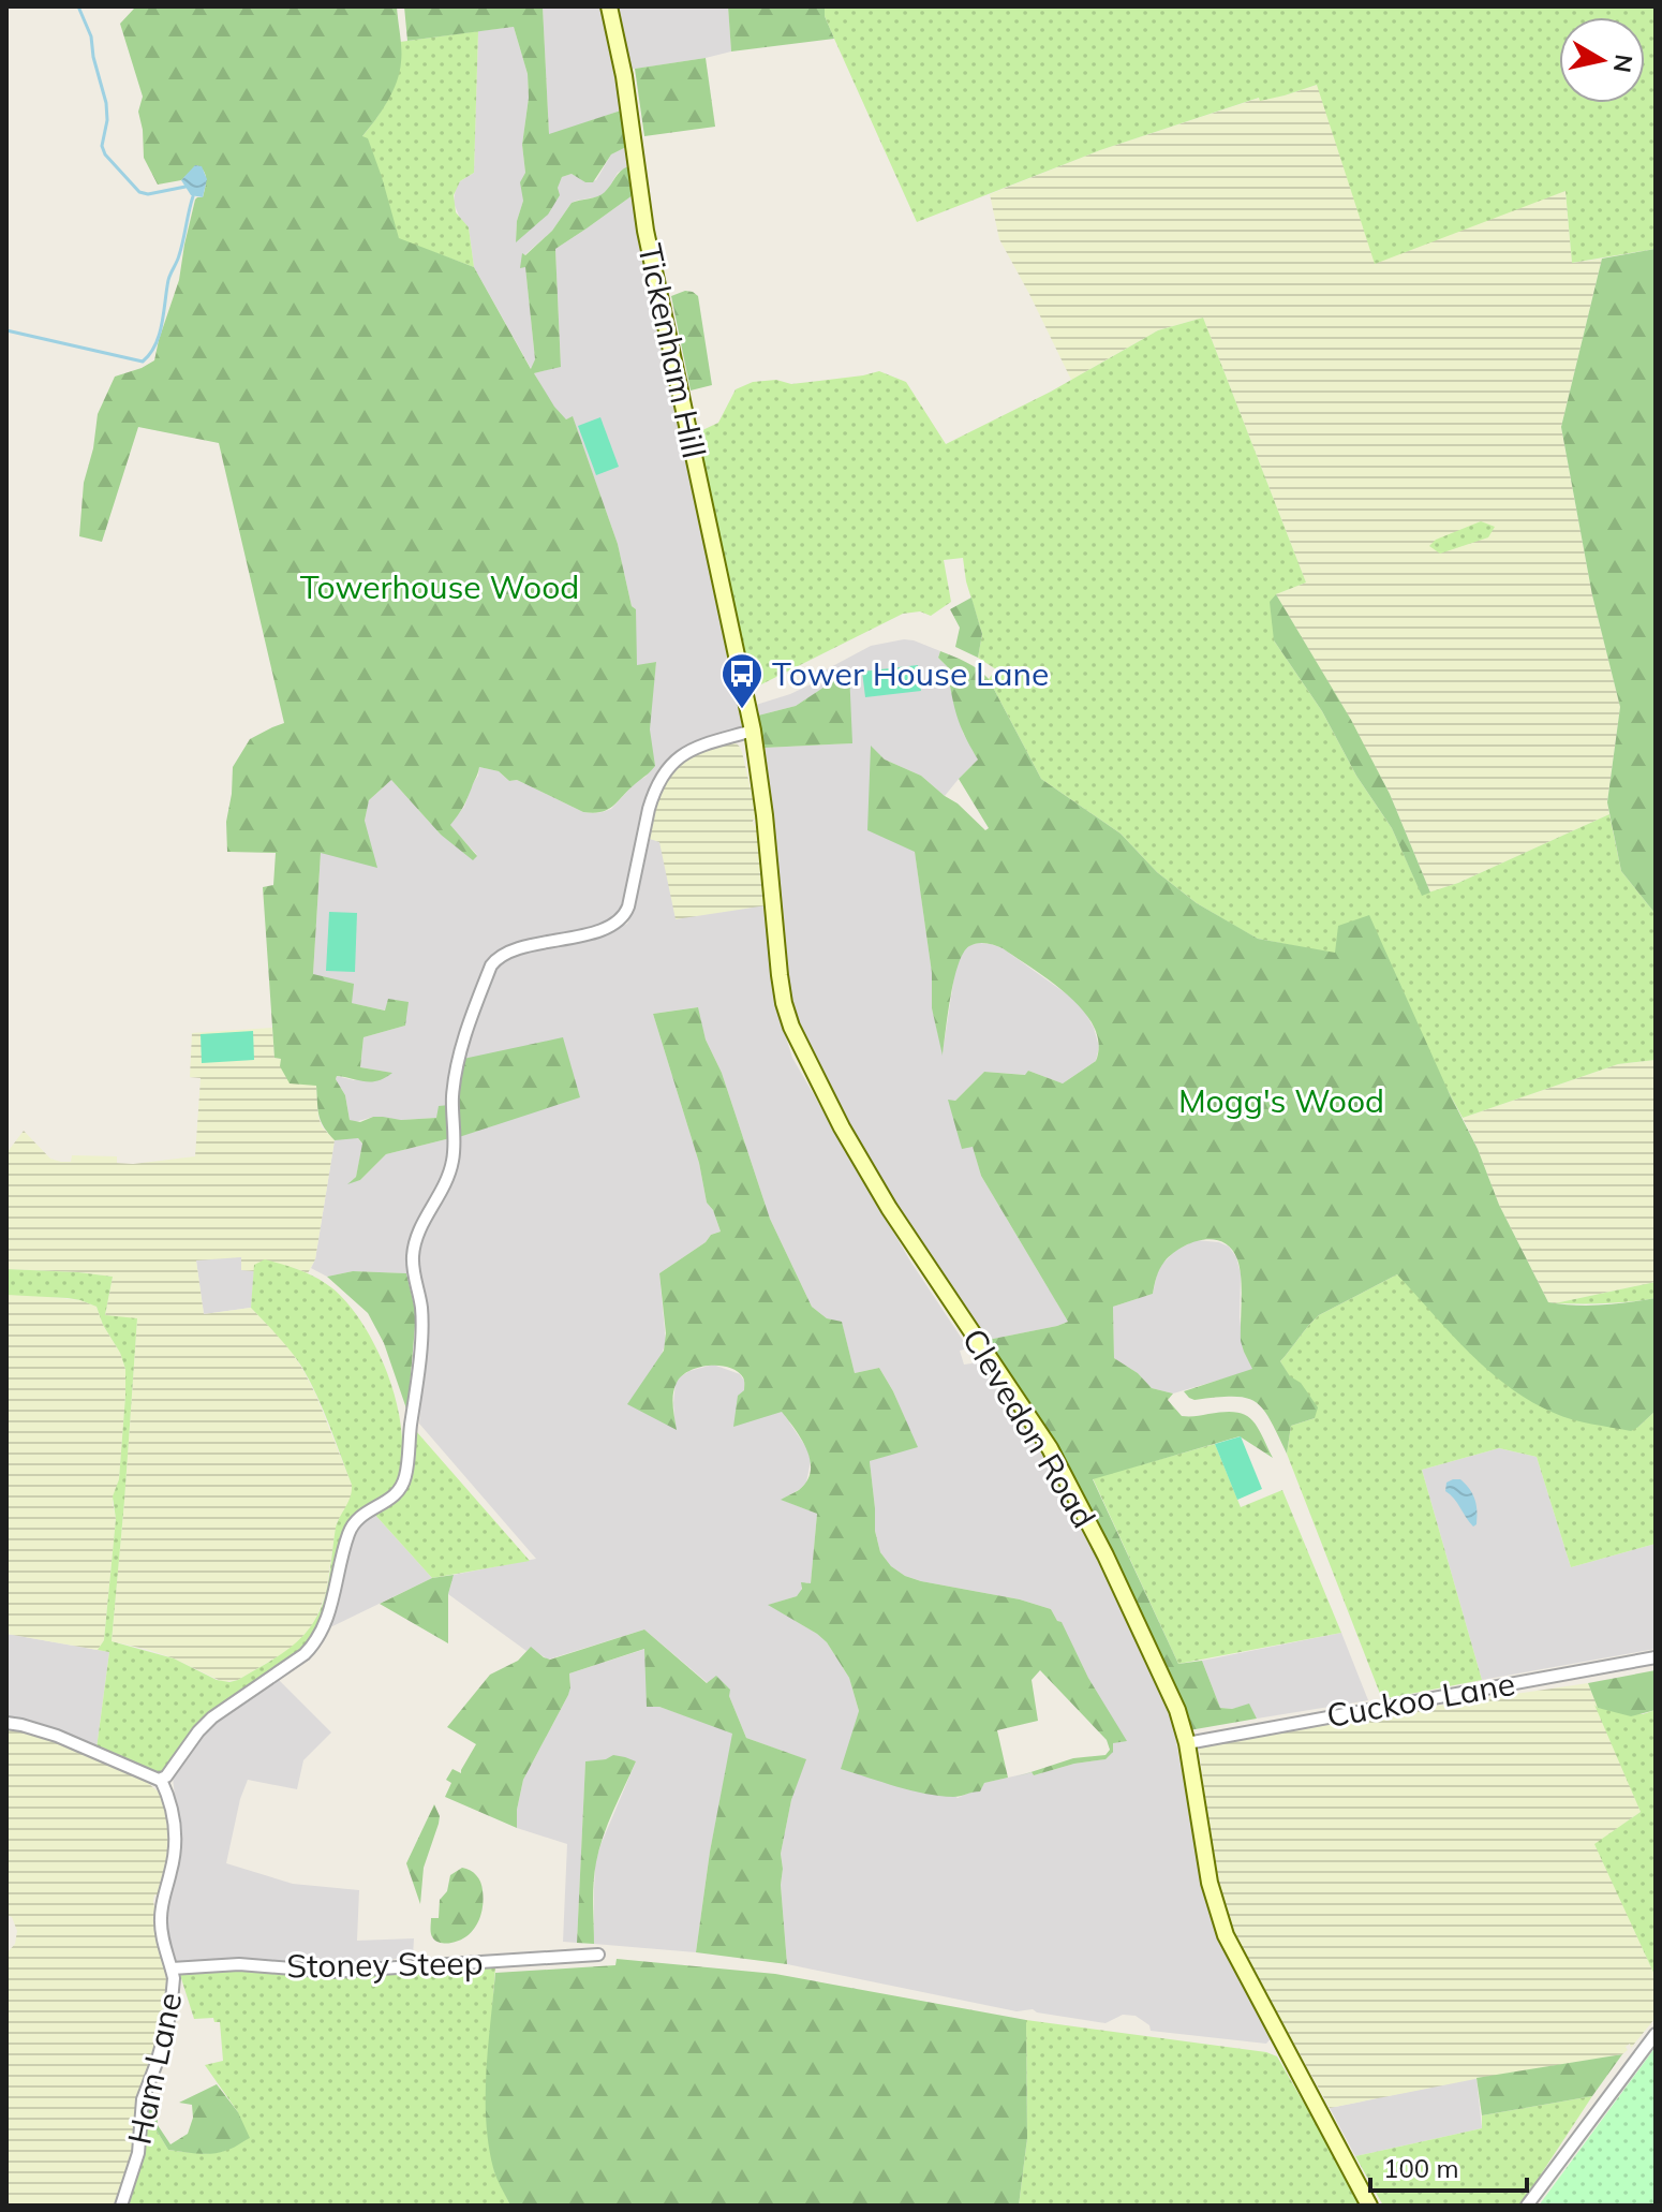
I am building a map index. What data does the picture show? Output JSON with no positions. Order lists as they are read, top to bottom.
{
  "streets": {
    "main road": ["Tickenham Hill", "Clevedon Road"],
    "street": ["Cuckoo Lane", "Stoney Steep", "Ham Lane"]
  },
  "crossings": [
    ["Tickenham Hill", "Clevedon Road"],
    ["Clevedon Road", "Cuckoo Lane"],
    ["Stoney Steep", "Ham Lane"]
  ],
  "parks": ["Towerhouse Wood", "Mogg's Wood"],
  "places": {
    "bus stop": ["Tower House Lane"]
  },
  "scale_bar": "100 m",
  "north": "right"
}
